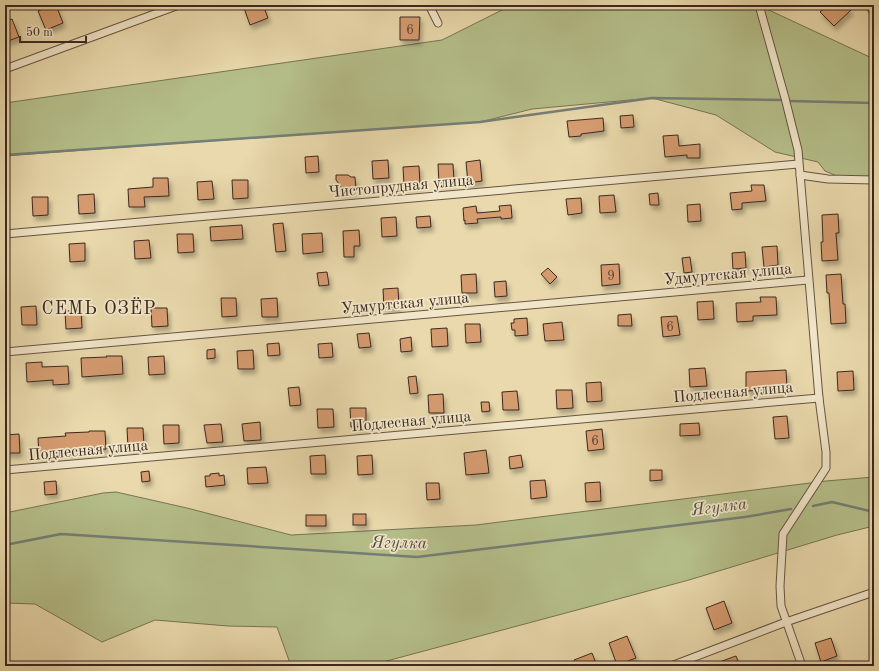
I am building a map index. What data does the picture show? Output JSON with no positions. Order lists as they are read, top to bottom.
{
  "streets": {
    "street": ["Чистопрудная улица", "Удмуртская улица", "Подлесная улица"]
  },
  "districts": ["СЕМЬ ОЗЁР"],
  "water": ["Ягулка"],
  "house_numbers": [
    "6",
    "9",
    "6",
    "6"
  ],
  "scale_bar": "50 m"
}
